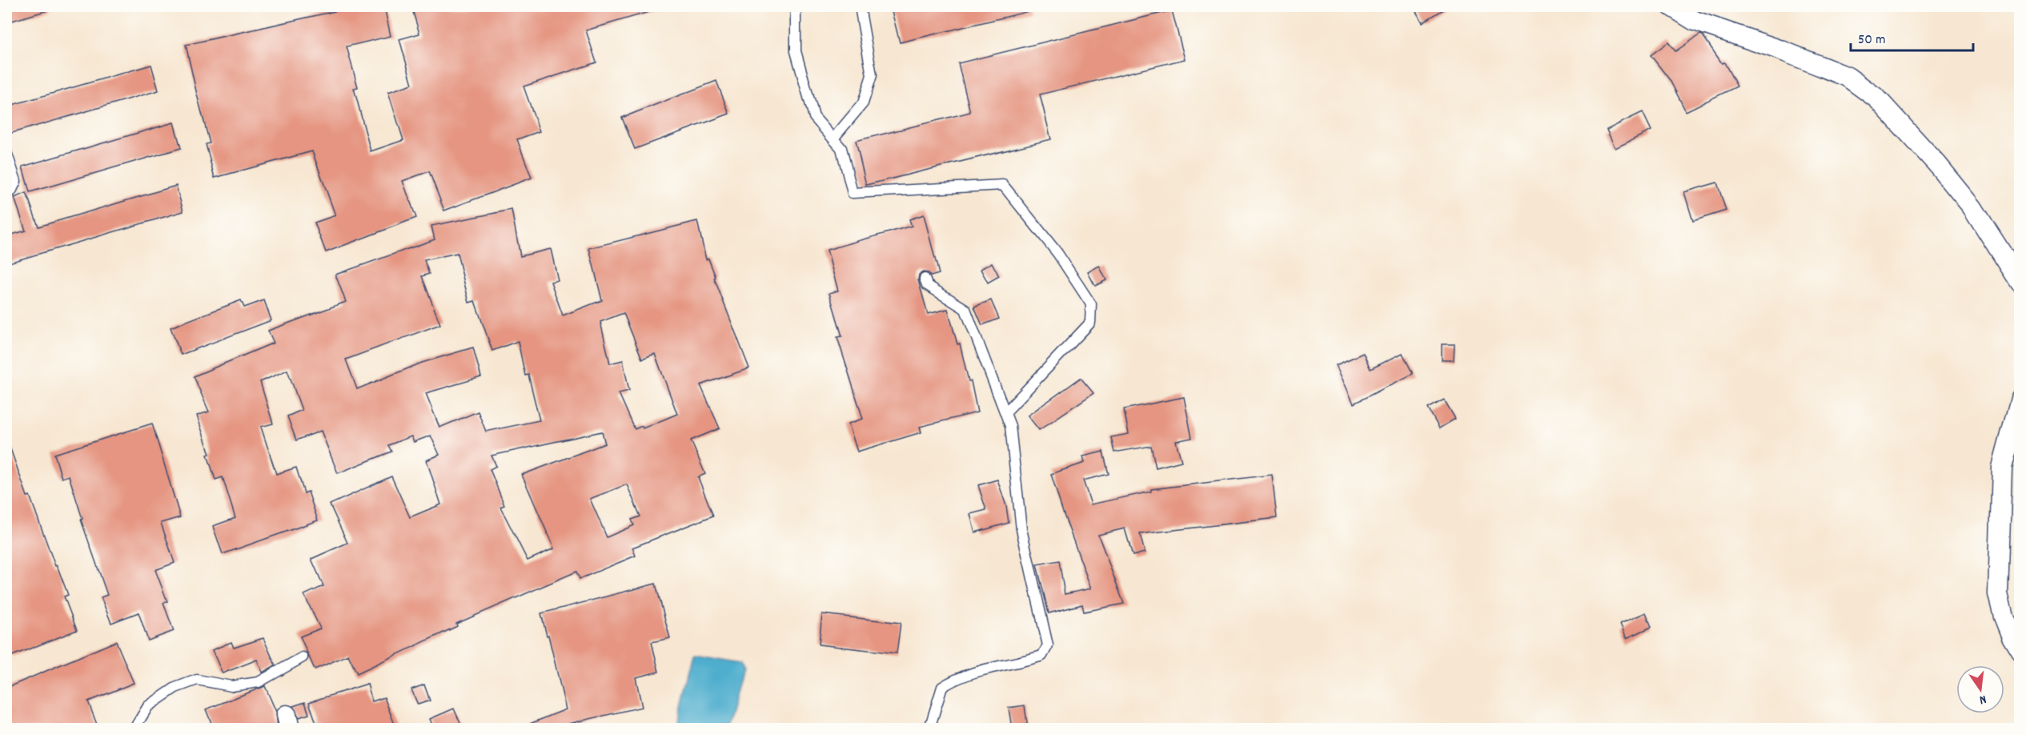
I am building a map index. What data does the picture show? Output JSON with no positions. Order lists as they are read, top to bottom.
{
  "scale_bar": "50 m",
  "north": "bottom"
}
